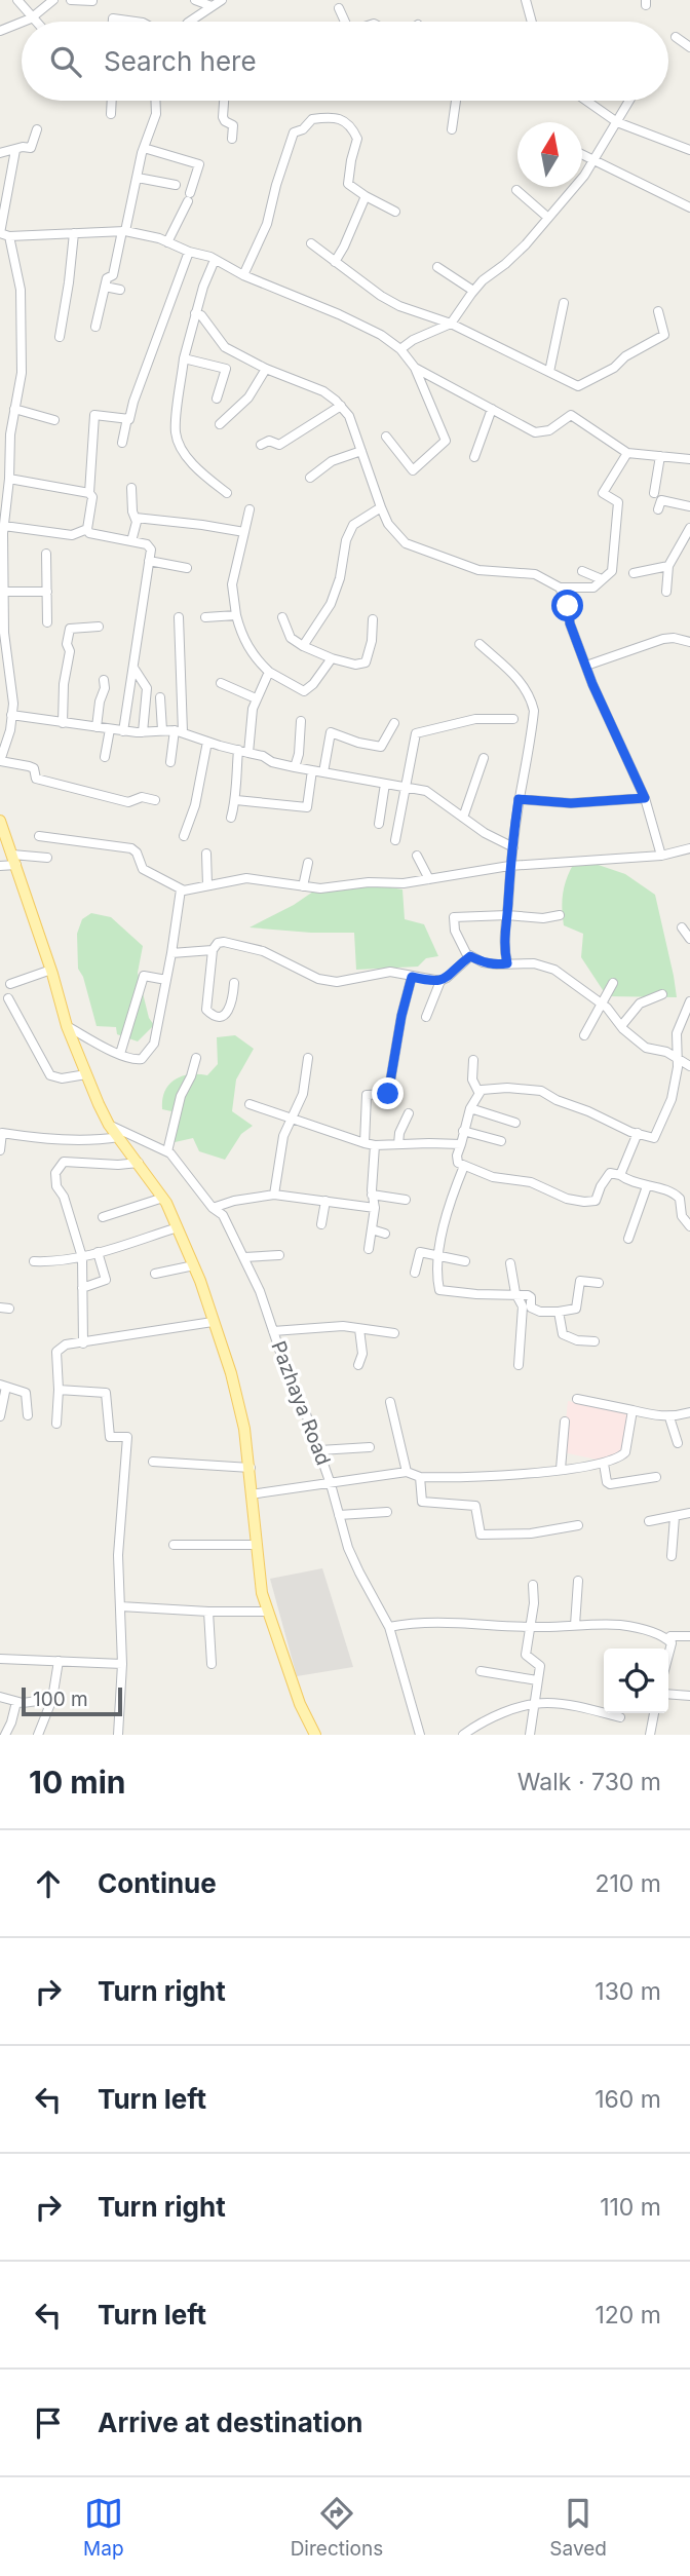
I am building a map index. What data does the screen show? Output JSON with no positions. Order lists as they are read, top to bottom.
{
  "streets": {
    "street": ["Pazhaya Road"]
  },
  "scale_bar": "100 m",
  "north": "top",
  "page": {
    "search": "Search here",
    "scale": "100 m",
    "heading": ["10 min", "Walk · 730 m"],
    "list": [
      ["Continue", "210 m"],
      ["Turn right", "130 m"],
      ["Turn left", "160 m"],
      ["Turn right", "110 m"],
      ["Turn left", "120 m"],
      "Arrive at destination"
    ],
    "nav": ["Map", "Directions", "Saved"]
  }
}
